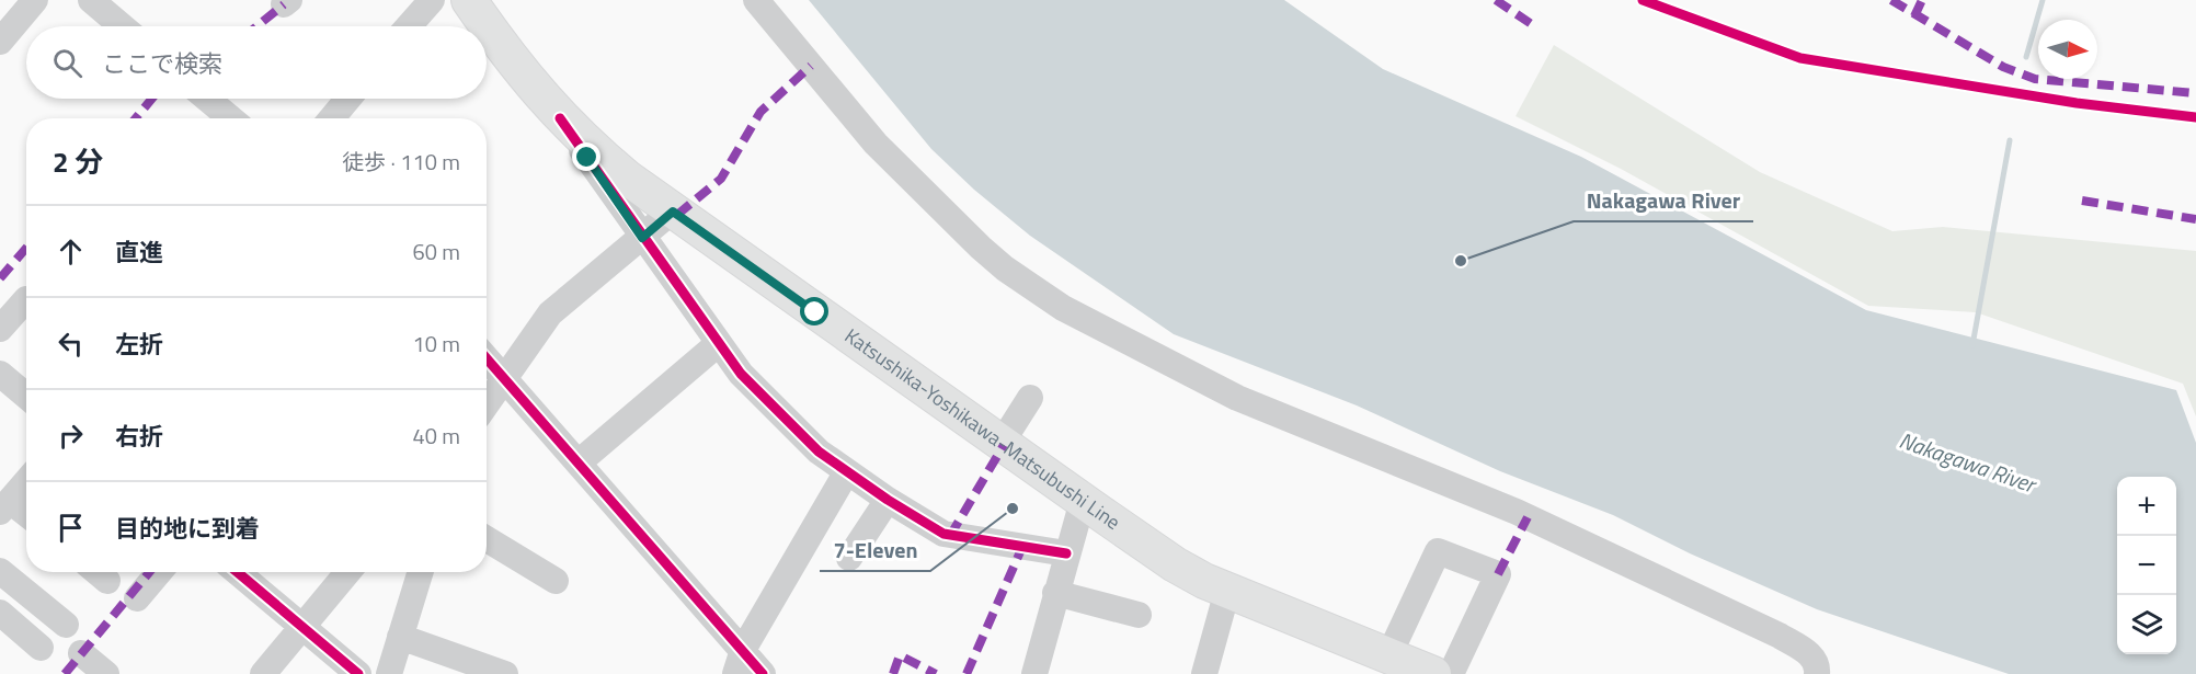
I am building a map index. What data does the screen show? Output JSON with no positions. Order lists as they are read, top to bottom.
{
  "streets": {
    "main road": ["Katsushika-Yoshikawa-Matsubushi Line"]
  },
  "water": ["Nakagawa River"],
  "places": ["Nakagawa River", "7-Eleven"],
  "north": "right",
  "page": {
    "search": "ここで検索",
    "heading": ["2 分", "徒歩 · 110 m"],
    "list": [
      ["直進", "60 m"],
      ["左折", "10 m"],
      ["右折", "40 m"],
      "目的地に到着"
    ],
    "map_buttons": ["+", "−"]
  }
}
